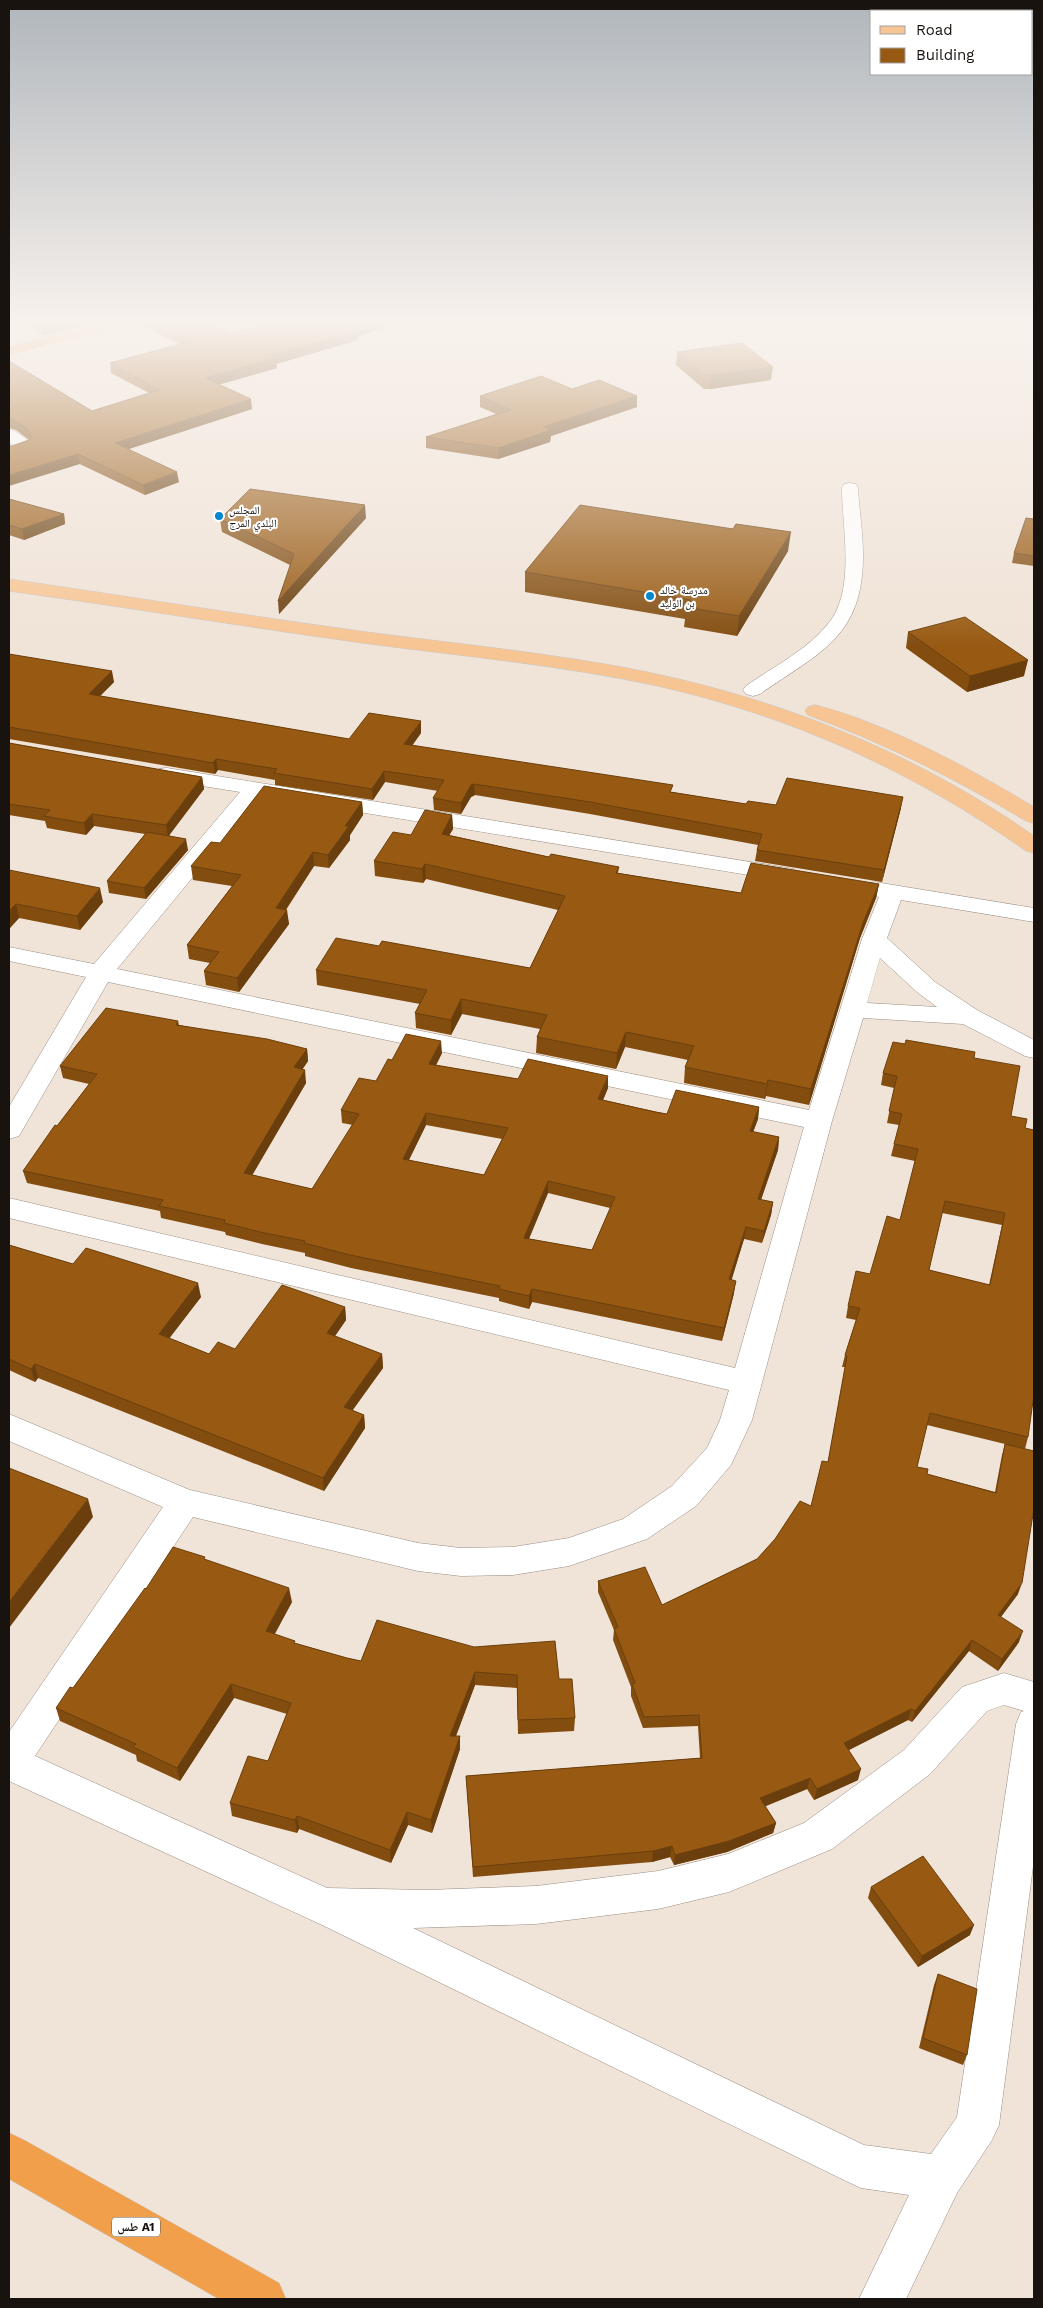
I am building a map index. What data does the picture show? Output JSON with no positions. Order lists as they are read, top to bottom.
{
  "streets": {
    "highway": ["طس A1"]
  },
  "places": ["المجلس البلدي المرج", "مدرسة خالد بن الوليد"],
  "legend": ["Road", "Building"]
}
